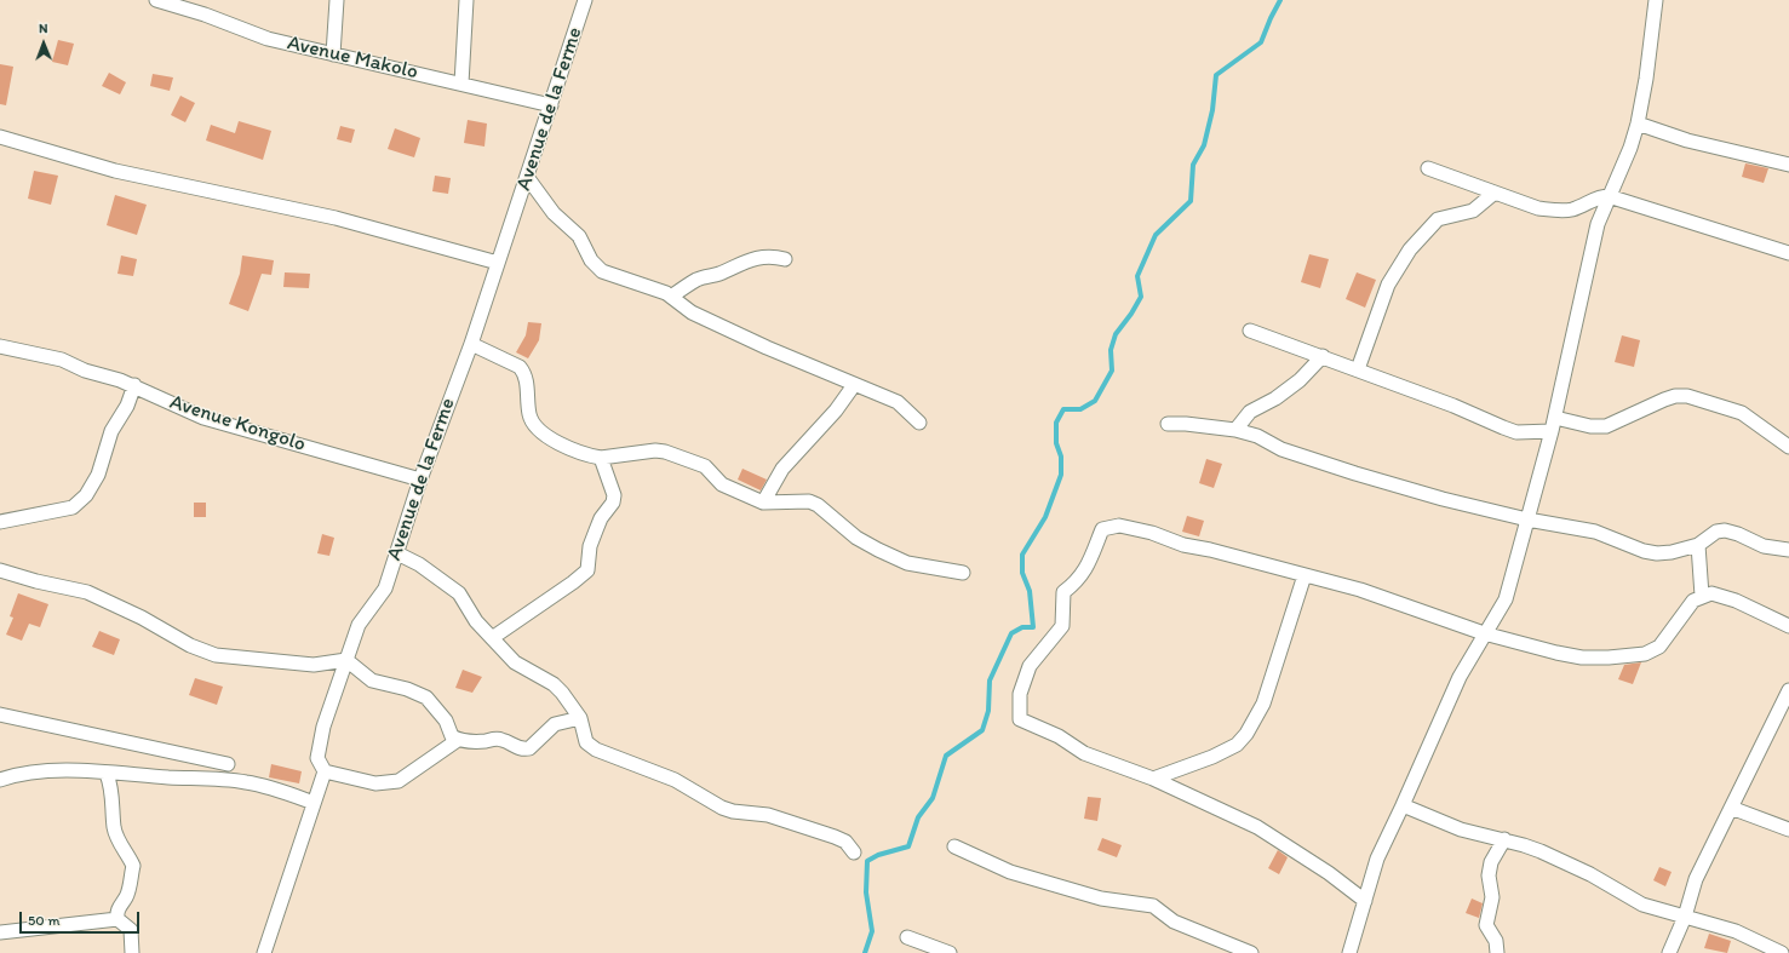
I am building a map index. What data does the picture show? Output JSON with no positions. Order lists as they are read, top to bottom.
{
  "streets": {
    "street": ["Avenue Makolo", "Avenue de la Ferme", "Avenue Kongolo"]
  },
  "crossings": [
    ["Avenue Makolo", "Avenue de la Ferme"],
    ["Avenue de la Ferme", "Avenue Kongolo"]
  ],
  "scale_bar": "50 m",
  "north": "top"
}
